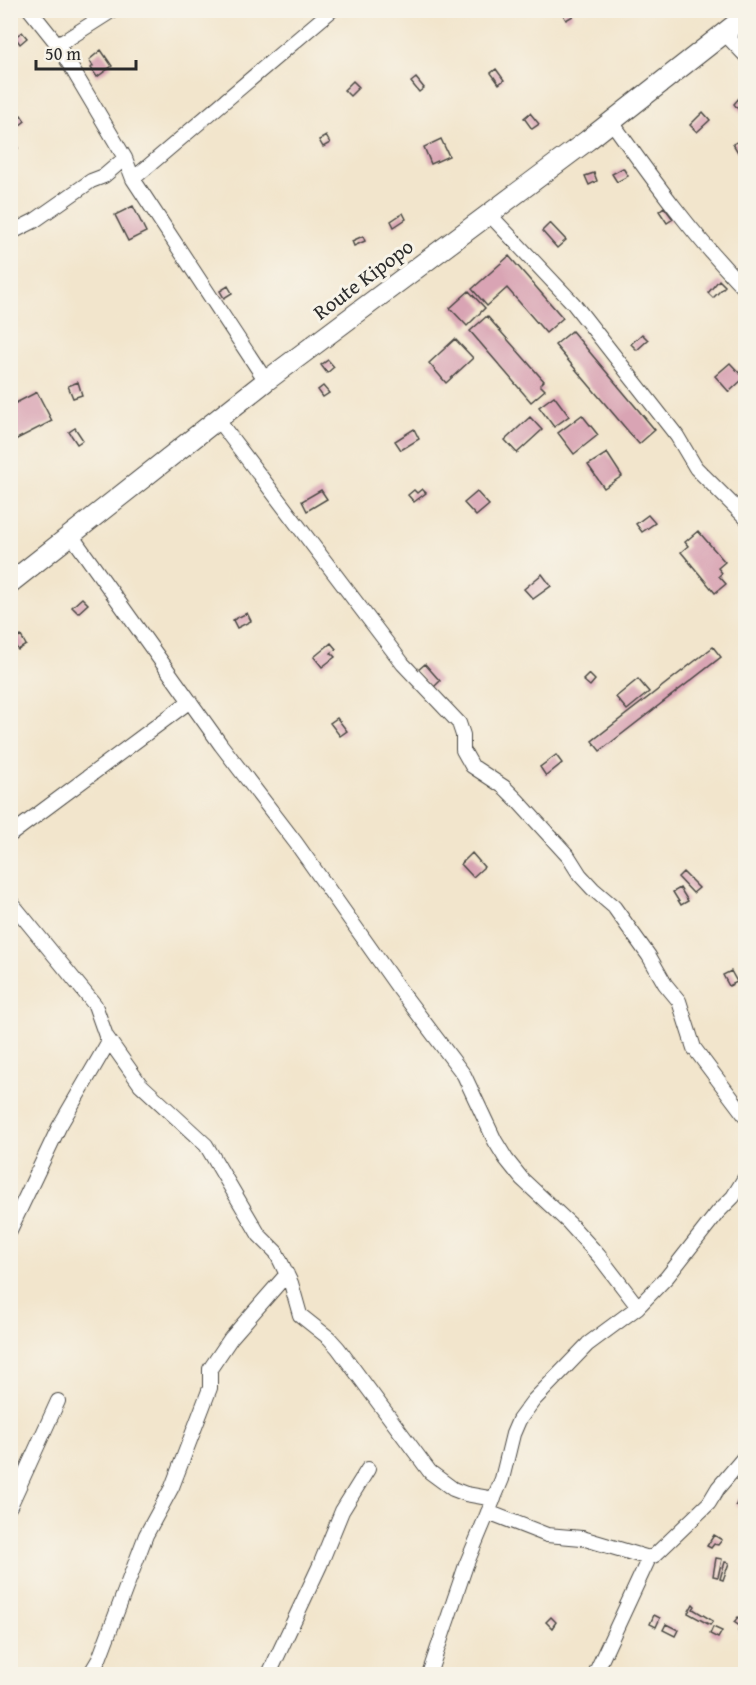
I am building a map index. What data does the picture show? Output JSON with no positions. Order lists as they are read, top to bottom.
{
  "streets": {
    "main road": ["Route Kipopo"]
  },
  "scale_bar": "50 m"
}
